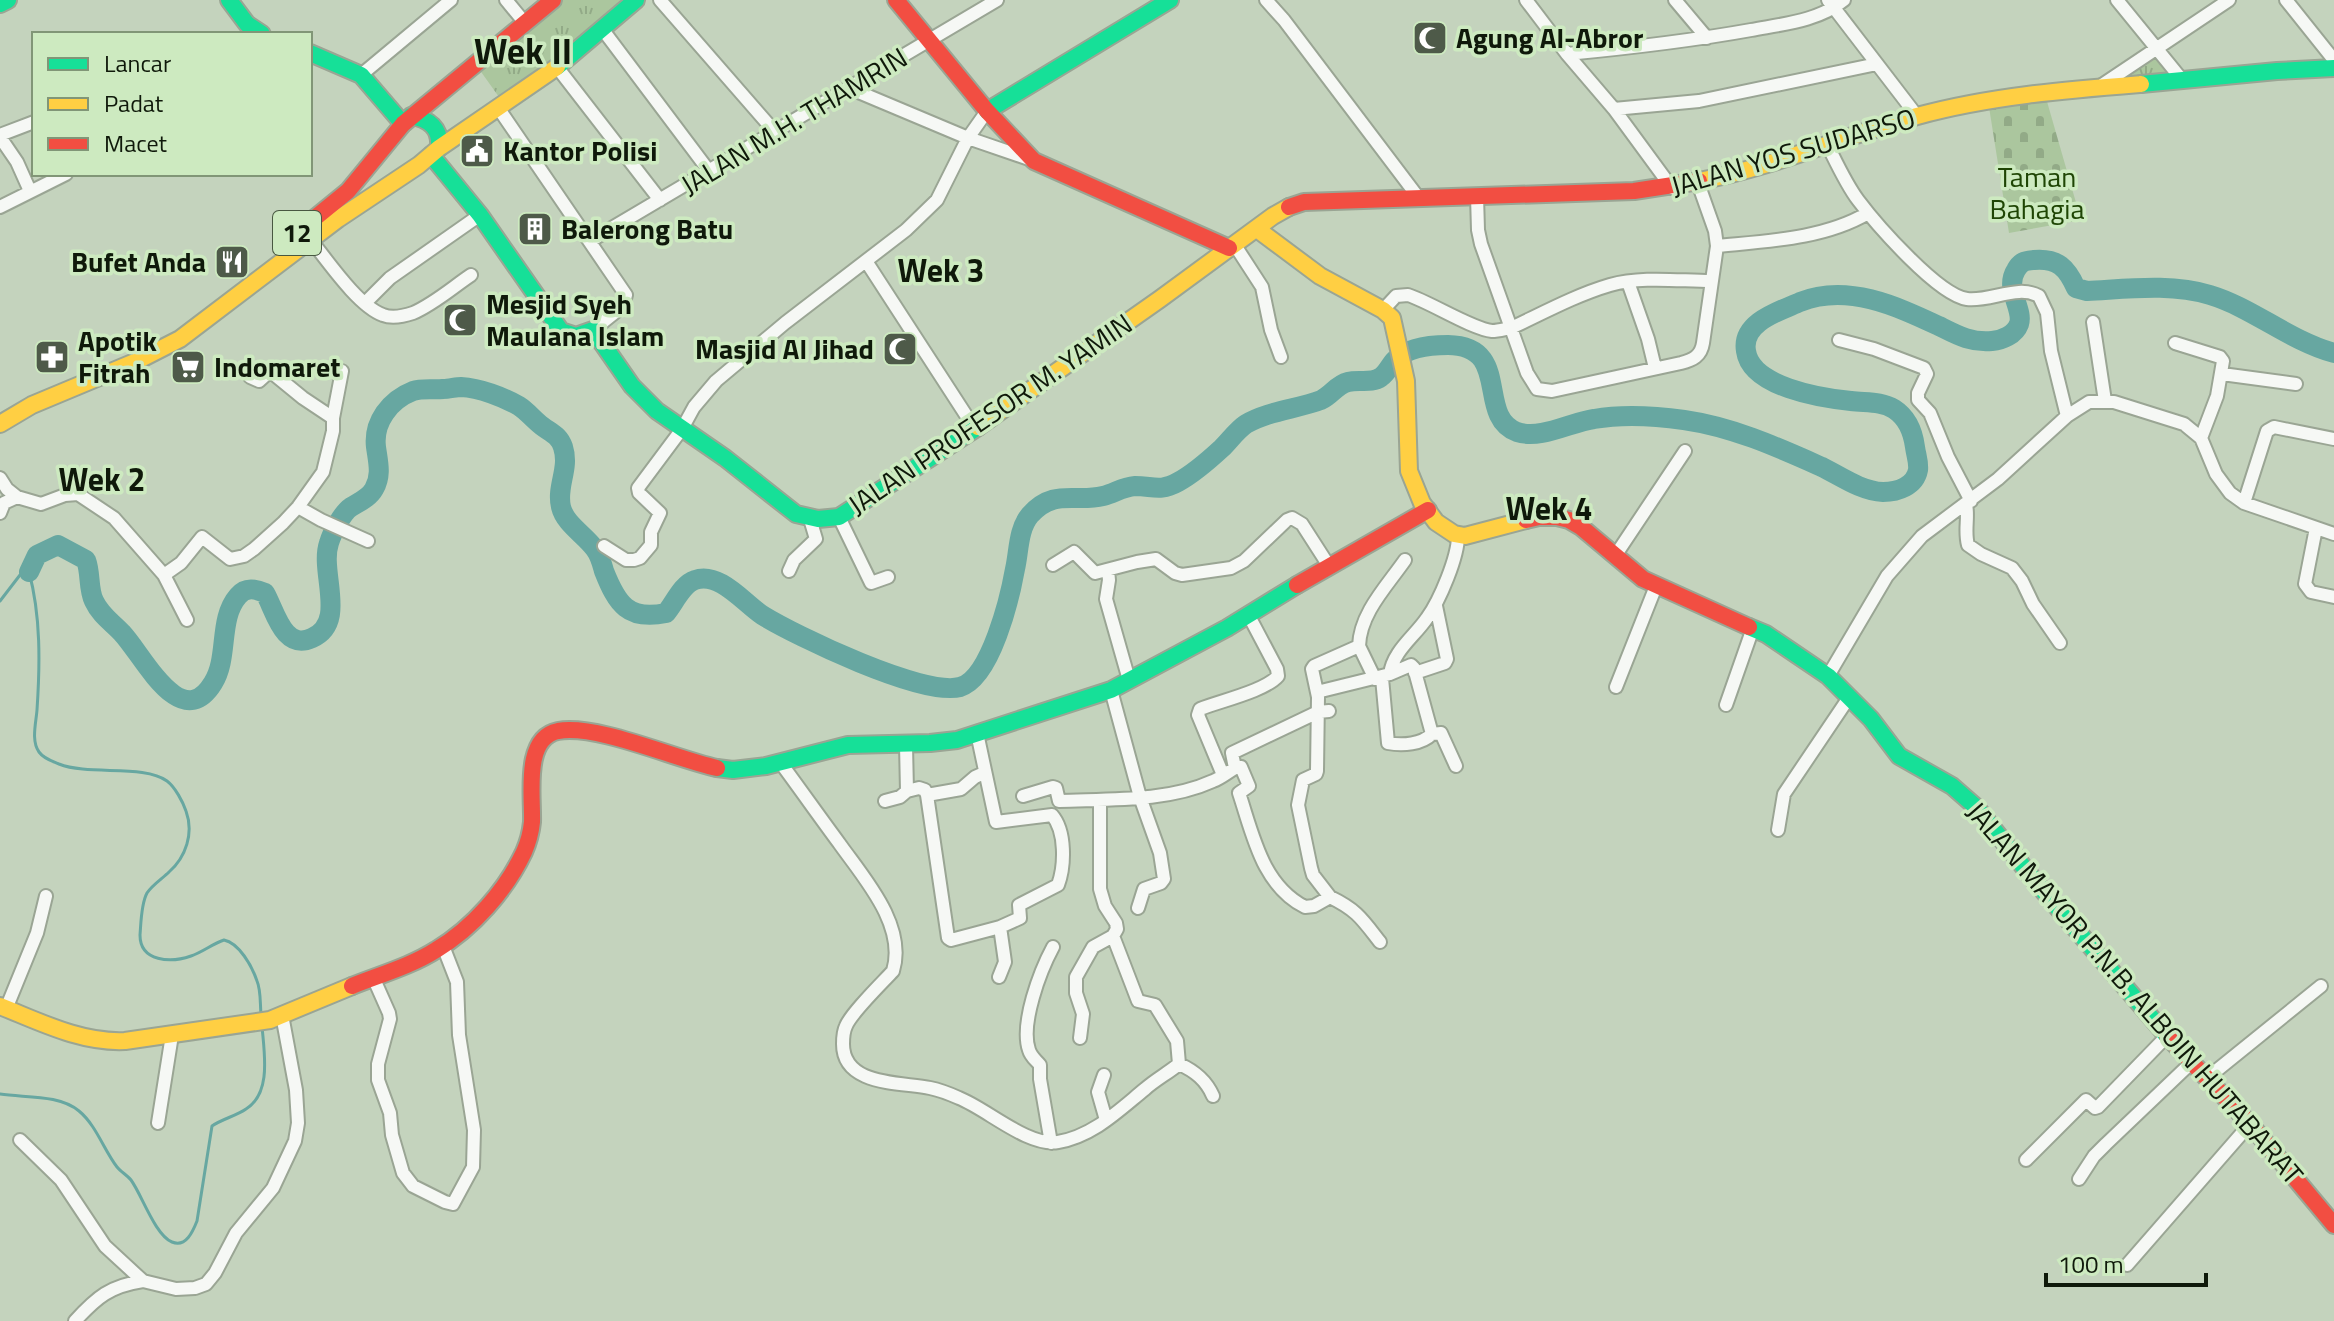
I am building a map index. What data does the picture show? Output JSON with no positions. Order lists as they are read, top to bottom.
{
  "streets": {
    "main road": [
      "JALAN YOS SUDARSO",
      "12",
      "JALAN PROFESOR M. YAMIN",
      "JALAN MAYOR P.N.B. ALBOIN HUTABARAT"
    ],
    "street": ["JALAN M.H. THAMRIN"]
  },
  "crossings": [
    ["JALAN YOS SUDARSO", "JALAN PROFESOR M. YAMIN"]
  ],
  "districts": [
    "Wek II",
    "Wek 3",
    "Wek 2",
    "Wek 4"
  ],
  "parks": ["Taman Bahagia"],
  "places": {
    "mosque": ["Agung Al-Abror", "Mesjid Syeh Maulana Islam", "Masjid Al Jihad"],
    "public building": ["Kantor Polisi"],
    "building": ["Balerong Batu"],
    "restaurant": ["Bufet Anda"],
    "pharmacy": ["Apotik Fitrah"],
    "supermarket": ["Indomaret"]
  },
  "legend": ["Lancar", "Padat", "Macet"],
  "scale_bar": "100 m"
}
